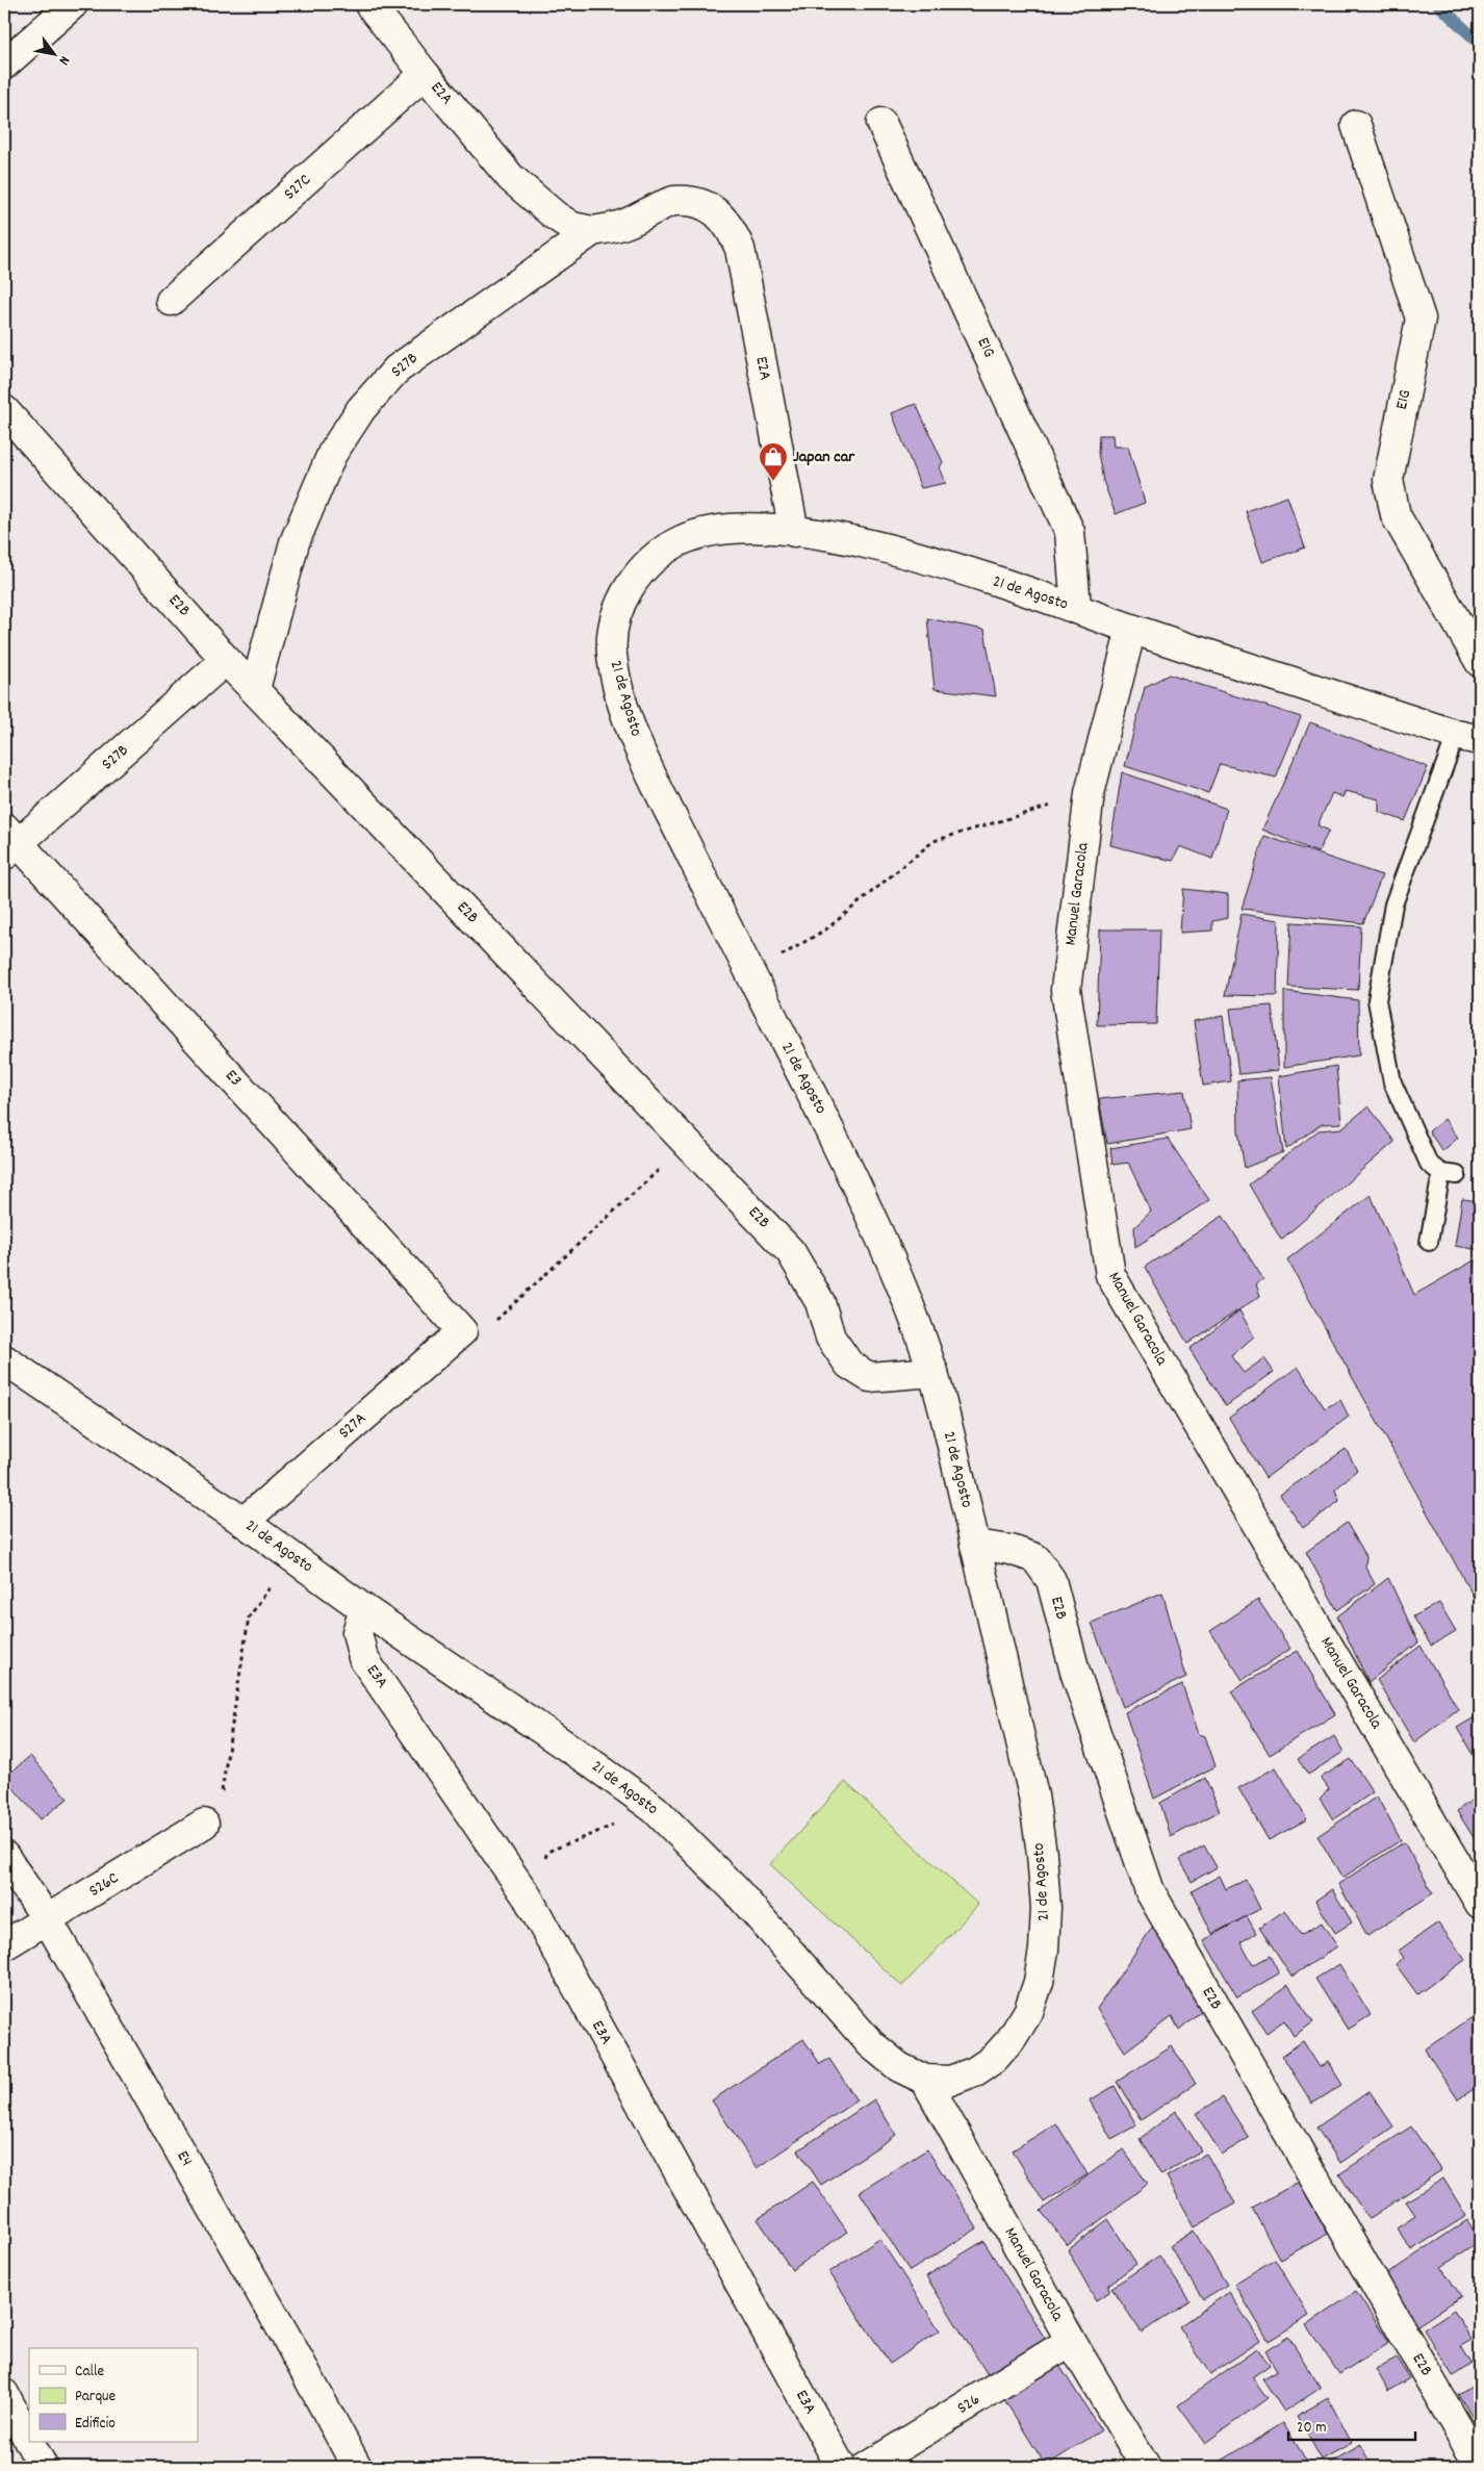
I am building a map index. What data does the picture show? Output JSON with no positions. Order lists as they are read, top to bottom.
{
  "streets": {
    "street": [
      "E2A",
      "S27C",
      "E1G",
      "S27B",
      "21 de Agosto",
      "E2B",
      "Manuel Garacola",
      "E3",
      "S27A",
      "E3A",
      "S26C",
      "E4",
      "S26"
    ]
  },
  "crossings": [
    ["E2A", "S27C"],
    ["E2A", "S27B"],
    ["E2A", "21 de Agosto"],
    ["E1G", "21 de Agosto"],
    ["S27B", "E2B"],
    ["S27B", "E3"],
    ["21 de Agosto", "E2B"],
    ["21 de Agosto", "Manuel Garacola"],
    ["21 de Agosto", "S27A"],
    ["21 de Agosto", "E3A"],
    ["Manuel Garacola", "S26"],
    ["E3", "S27A"],
    ["S26C", "E4"]
  ],
  "places": {
    "shop": ["Japan car"]
  },
  "legend": ["Calle", "Parque", "Edificio"],
  "scale_bar": "20 m",
  "north": "bottom right"
}
